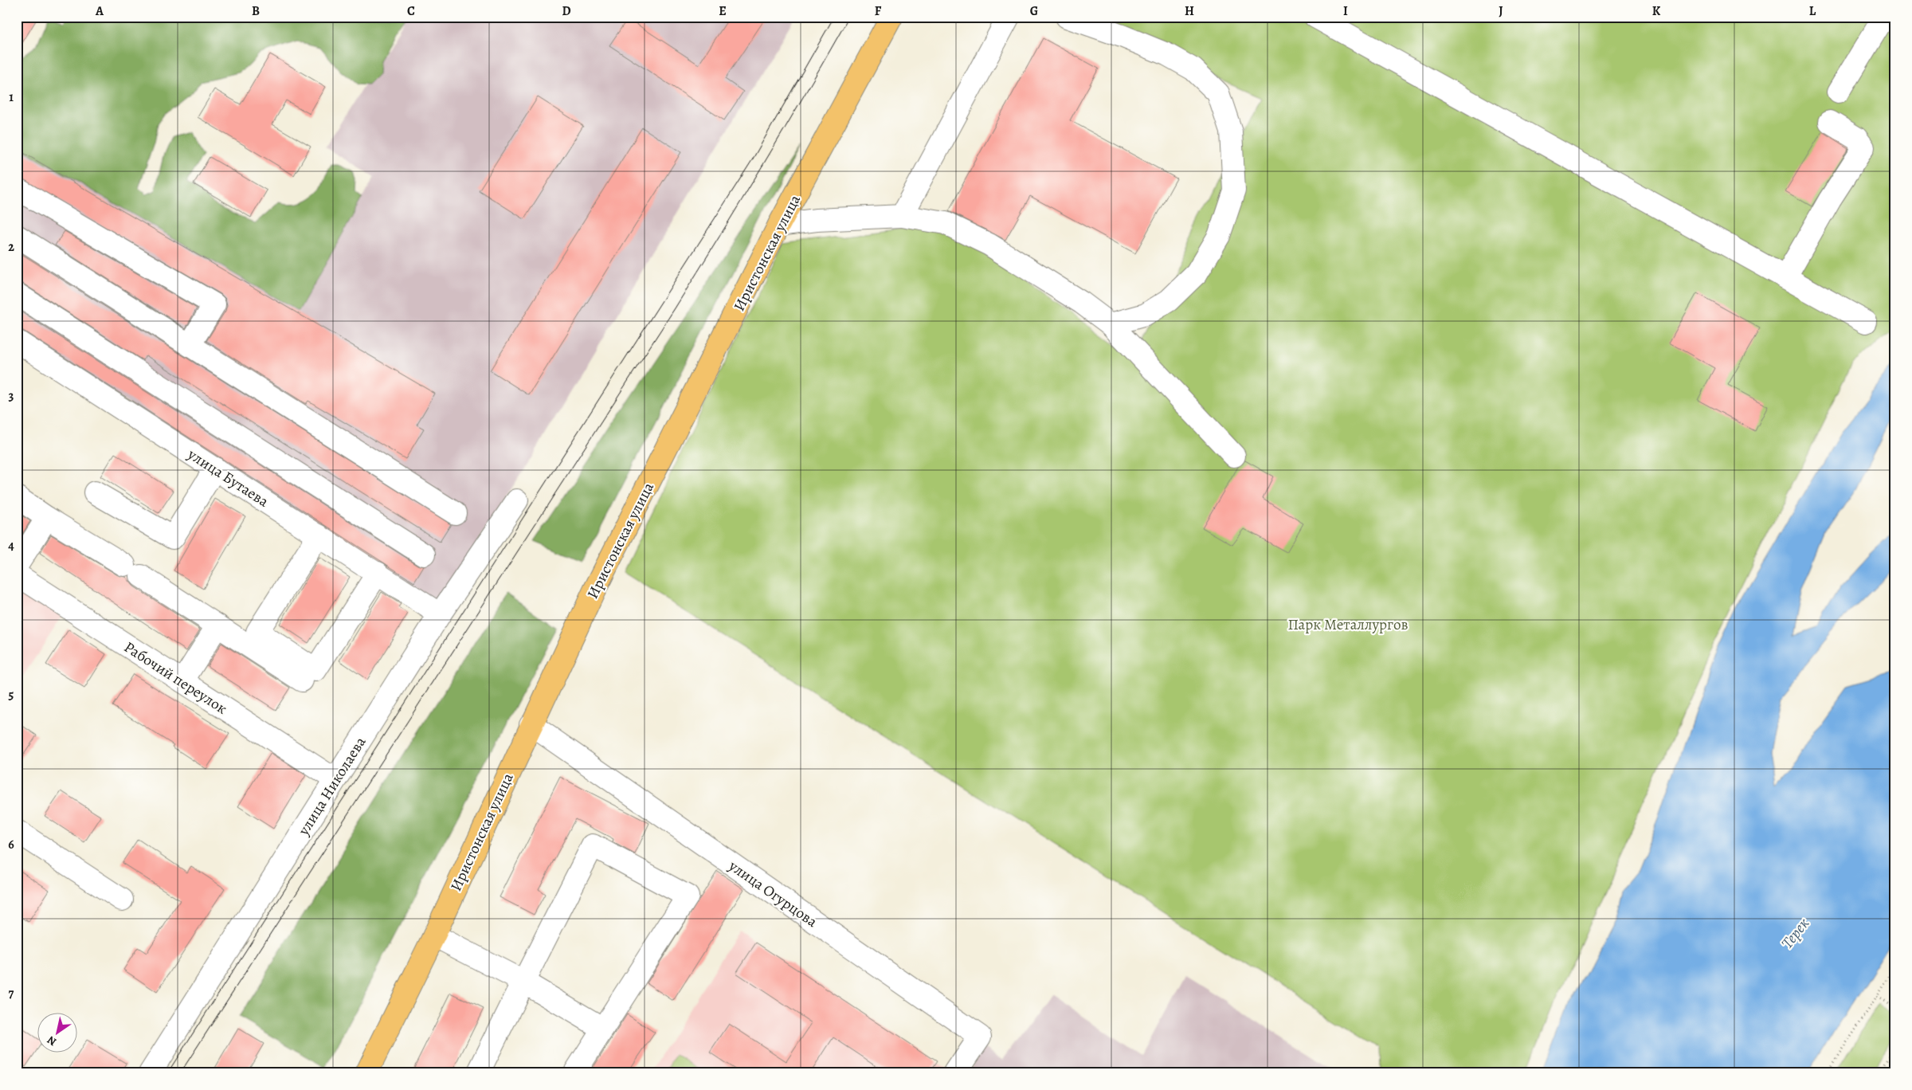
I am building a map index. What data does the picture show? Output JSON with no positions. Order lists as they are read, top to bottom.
{
  "streets": {
    "main road": ["Иристонская улица"],
    "street": [
      "улица Бутаева",
      "Рабочий переулок",
      "улица Николаева",
      "улица Огурцова"
    ]
  },
  "crossings": [
    ["Иристонская улица", "улица Огурцова"],
    ["улица Бутаева", "улица Николаева"],
    ["Рабочий переулок", "улица Николаева"]
  ],
  "water": ["Терек"],
  "parks": ["Парк Металлургов"],
  "north": "bottom left",
  "grid": {
    "columns": [
      "A",
      "B",
      "C",
      "D",
      "E",
      "F",
      "G",
      "H",
      "I",
      "J",
      "K",
      "L"
    ],
    "rows": [
      "1",
      "2",
      "3",
      "4",
      "5",
      "6",
      "7"
    ]
  }
}
